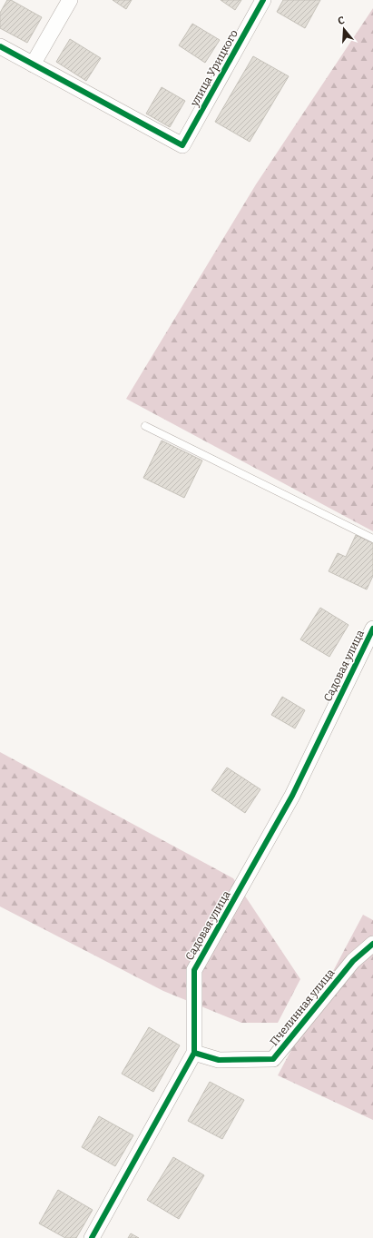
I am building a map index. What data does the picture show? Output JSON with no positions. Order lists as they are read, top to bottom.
{
  "streets": {
    "street": ["улица Урицкого", "Садовая улица", "Пчелинная улица"]
  },
  "crossings": [
    ["Садовая улица", "Пчелинная улица"]
  ],
  "north": "top"
}
